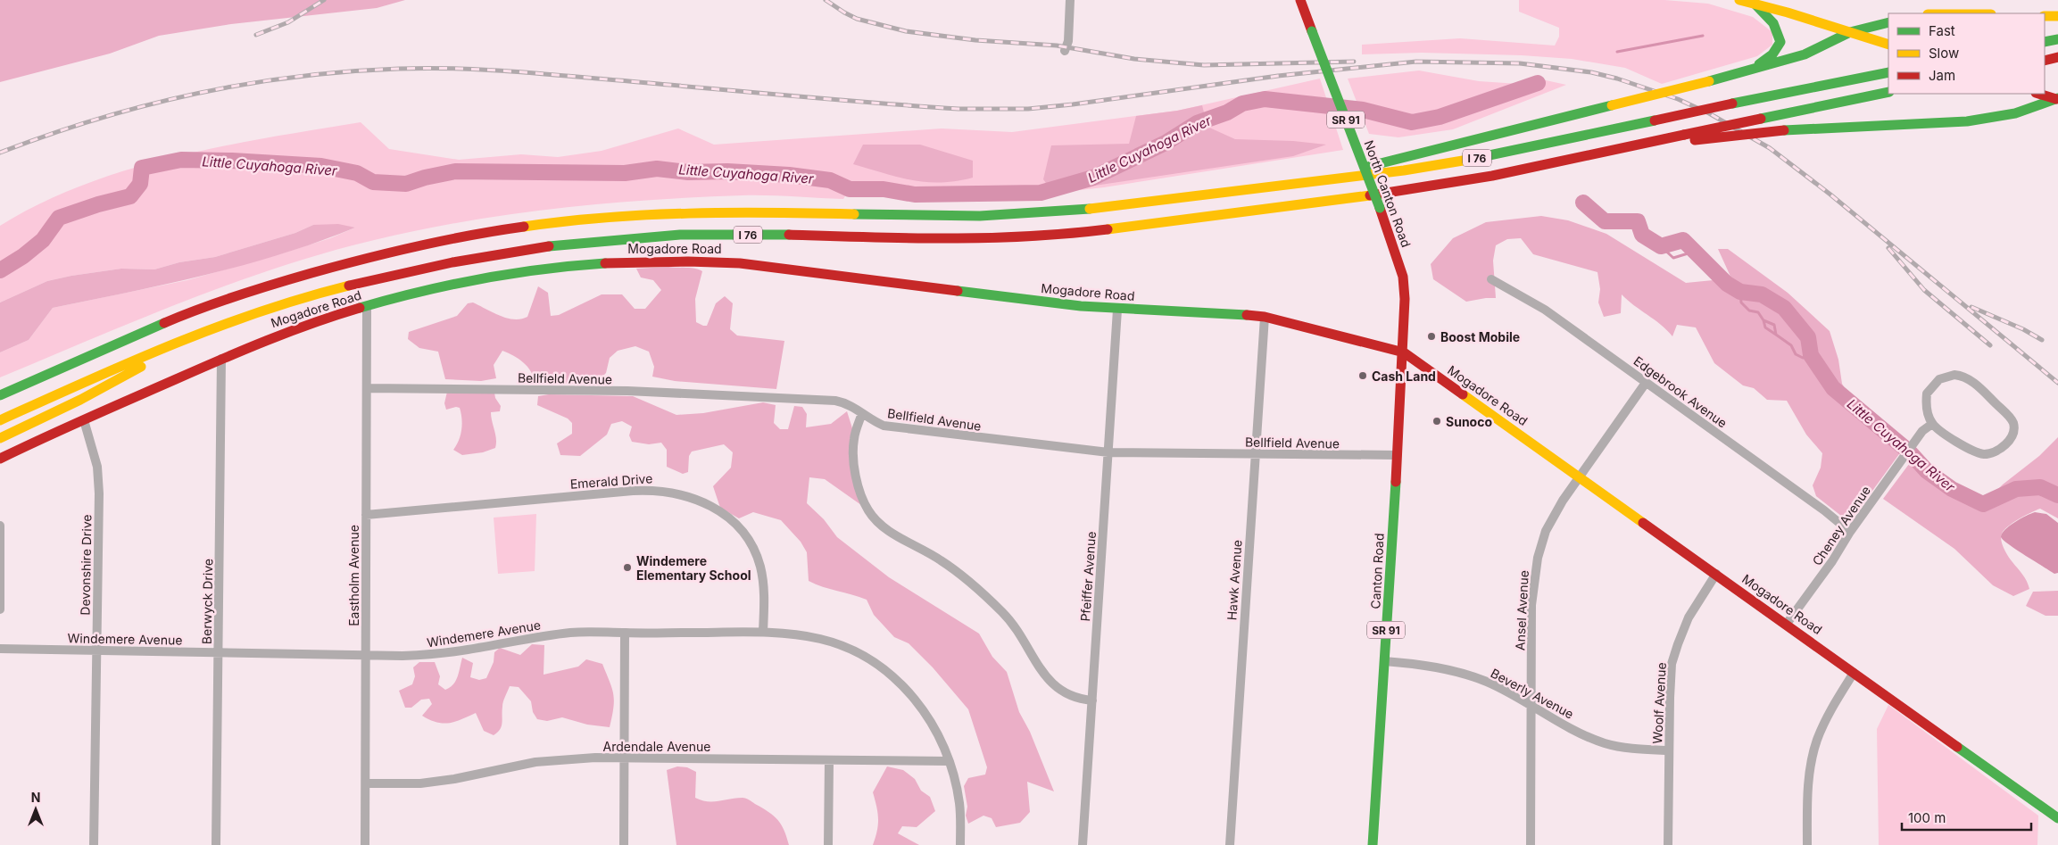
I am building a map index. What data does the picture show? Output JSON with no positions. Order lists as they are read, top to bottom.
{
  "streets": {
    "main road": [
      "SR 91",
      "I 76",
      "North Canton Road",
      "Mogadore Road",
      "Canton Road"
    ],
    "street": [
      "Bellfield Avenue",
      "Edgebrook Avenue",
      "Emerald Drive",
      "Cheney Avenue",
      "Devonshire Drive",
      "Eastholm Avenue",
      "Pfeiffer Avenue",
      "Hawk Avenue",
      "Berwyck Drive",
      "Ansel Avenue",
      "Windemere Avenue",
      "Beverly Avenue",
      "Woolf Avenue",
      "Ardendale Avenue"
    ]
  },
  "crossings": [
    ["North Canton Road", "Mogadore Road"],
    ["North Canton Road", "Canton Road"],
    ["Mogadore Road", "Cheney Avenue"],
    ["Mogadore Road", "Devonshire Drive"],
    ["Mogadore Road", "Canton Road"],
    ["Mogadore Road", "Eastholm Avenue"],
    ["Mogadore Road", "Pfeiffer Avenue"],
    ["Mogadore Road", "Hawk Avenue"],
    ["Mogadore Road", "Berwyck Drive"],
    ["Mogadore Road", "Ansel Avenue"],
    ["Mogadore Road", "Woolf Avenue"],
    ["Bellfield Avenue", "Canton Road"],
    ["Bellfield Avenue", "Eastholm Avenue"],
    ["Bellfield Avenue", "Pfeiffer Avenue"],
    ["Bellfield Avenue", "Hawk Avenue"],
    ["Edgebrook Avenue", "Cheney Avenue"],
    ["Edgebrook Avenue", "Ansel Avenue"],
    ["Emerald Drive", "Eastholm Avenue"],
    ["Emerald Drive", "Windemere Avenue"],
    ["Devonshire Drive", "Windemere Avenue"],
    ["Canton Road", "Beverly Avenue"],
    ["Eastholm Avenue", "Windemere Avenue"],
    ["Eastholm Avenue", "Ardendale Avenue"],
    ["Berwyck Drive", "Windemere Avenue"],
    ["Ansel Avenue", "Beverly Avenue"],
    ["Windemere Avenue", "Ardendale Avenue"],
    ["Beverly Avenue", "Woolf Avenue"]
  ],
  "water": ["Little Cuyahoga River"],
  "places": [
    "Boost Mobile",
    "Cash Land",
    "Sunoco",
    "Windemere Elementary School"
  ],
  "legend": ["Fast", "Slow", "Jam"],
  "scale_bar": "100 m",
  "north": "top"
}
